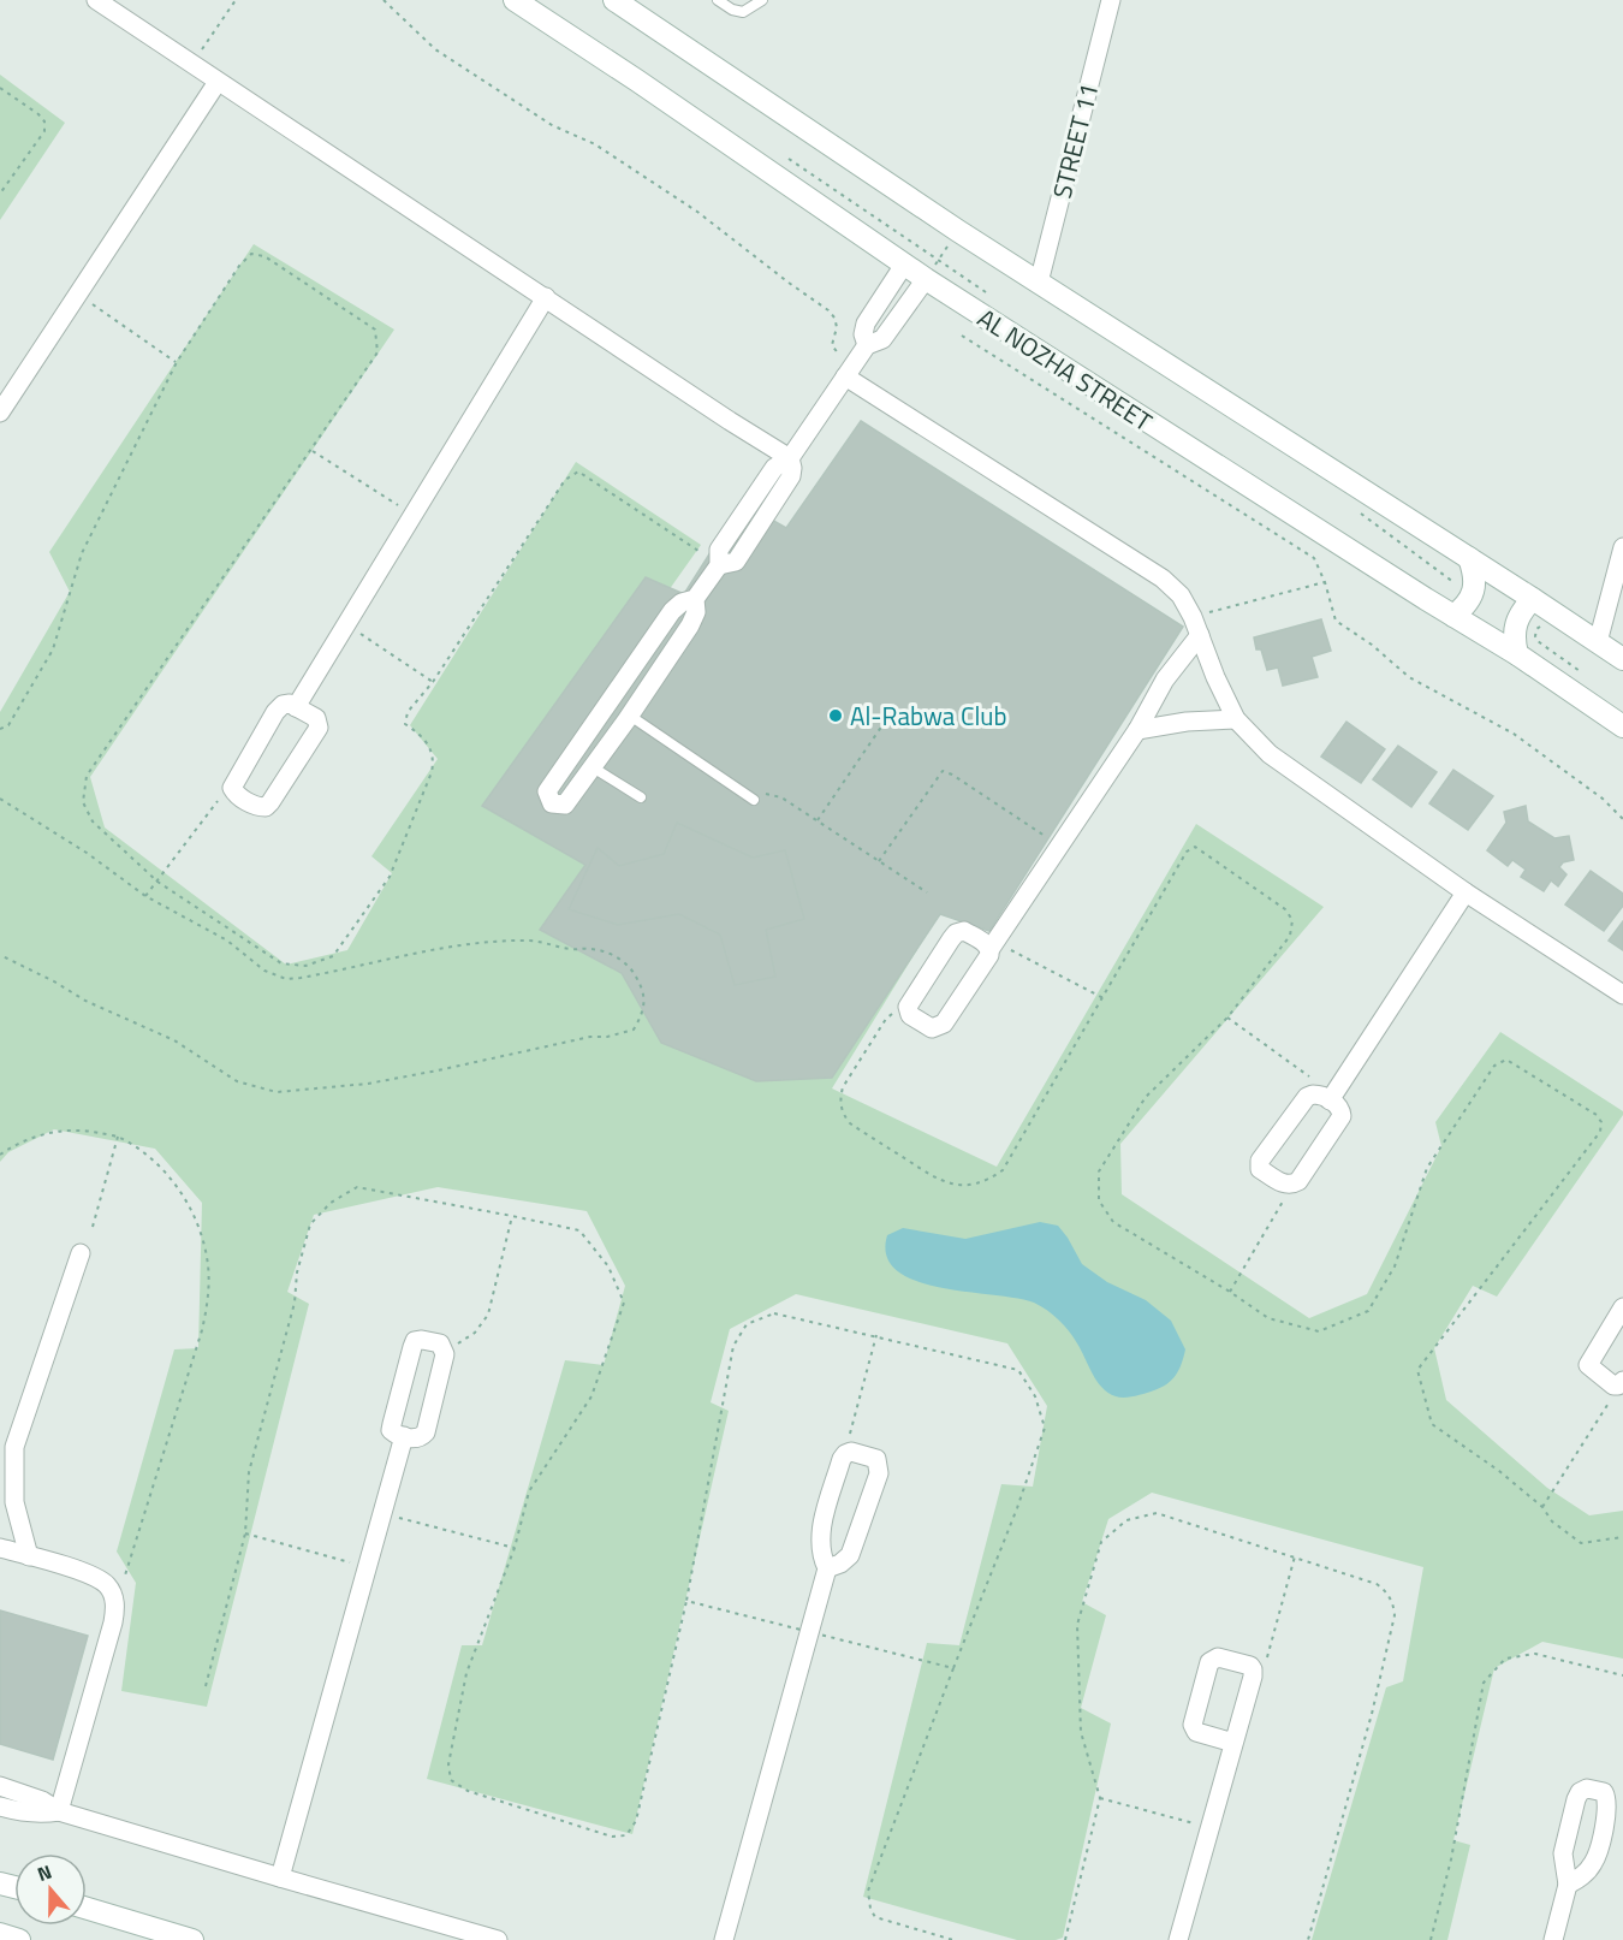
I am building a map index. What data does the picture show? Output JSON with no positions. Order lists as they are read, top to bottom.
{
  "streets": {
    "main road": ["AL NOZHA STREET"],
    "street": ["STREET 11"]
  },
  "places": ["Al-Rabwa Club"],
  "north": "top"
}
